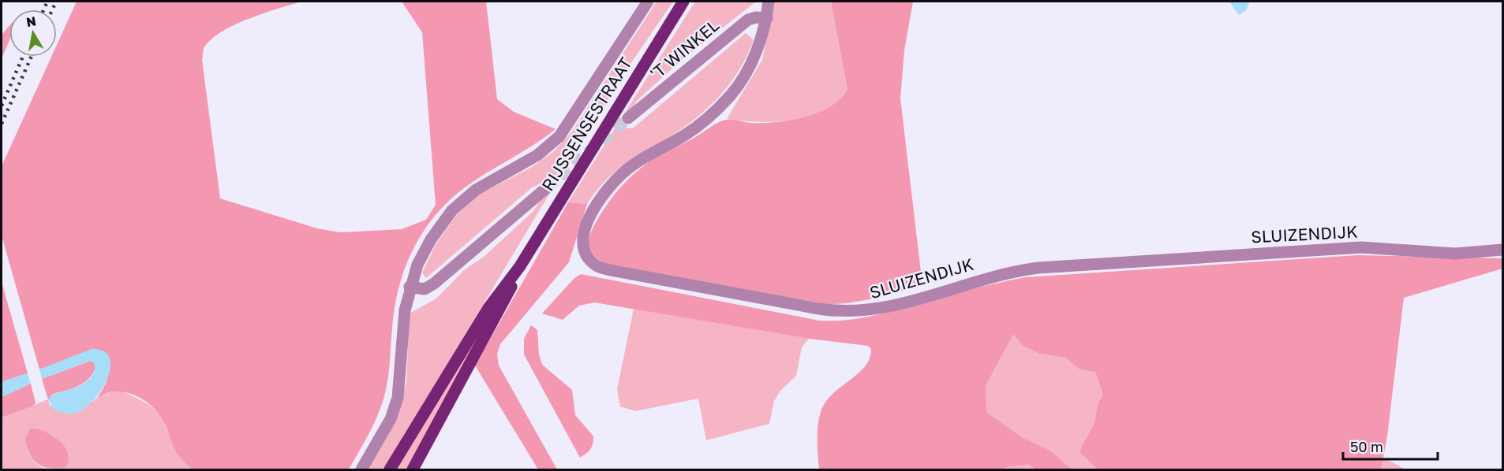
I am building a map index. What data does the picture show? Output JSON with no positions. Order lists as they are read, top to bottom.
{
  "streets": {
    "main road": ["RIJSSENSESTRAAT"],
    "street": ["'T WINKEL", "SLUIZENDIJK"]
  },
  "crossings": [
    ["'T WINKEL", "SLUIZENDIJK"]
  ],
  "scale_bar": "50 m",
  "north": "top"
}
